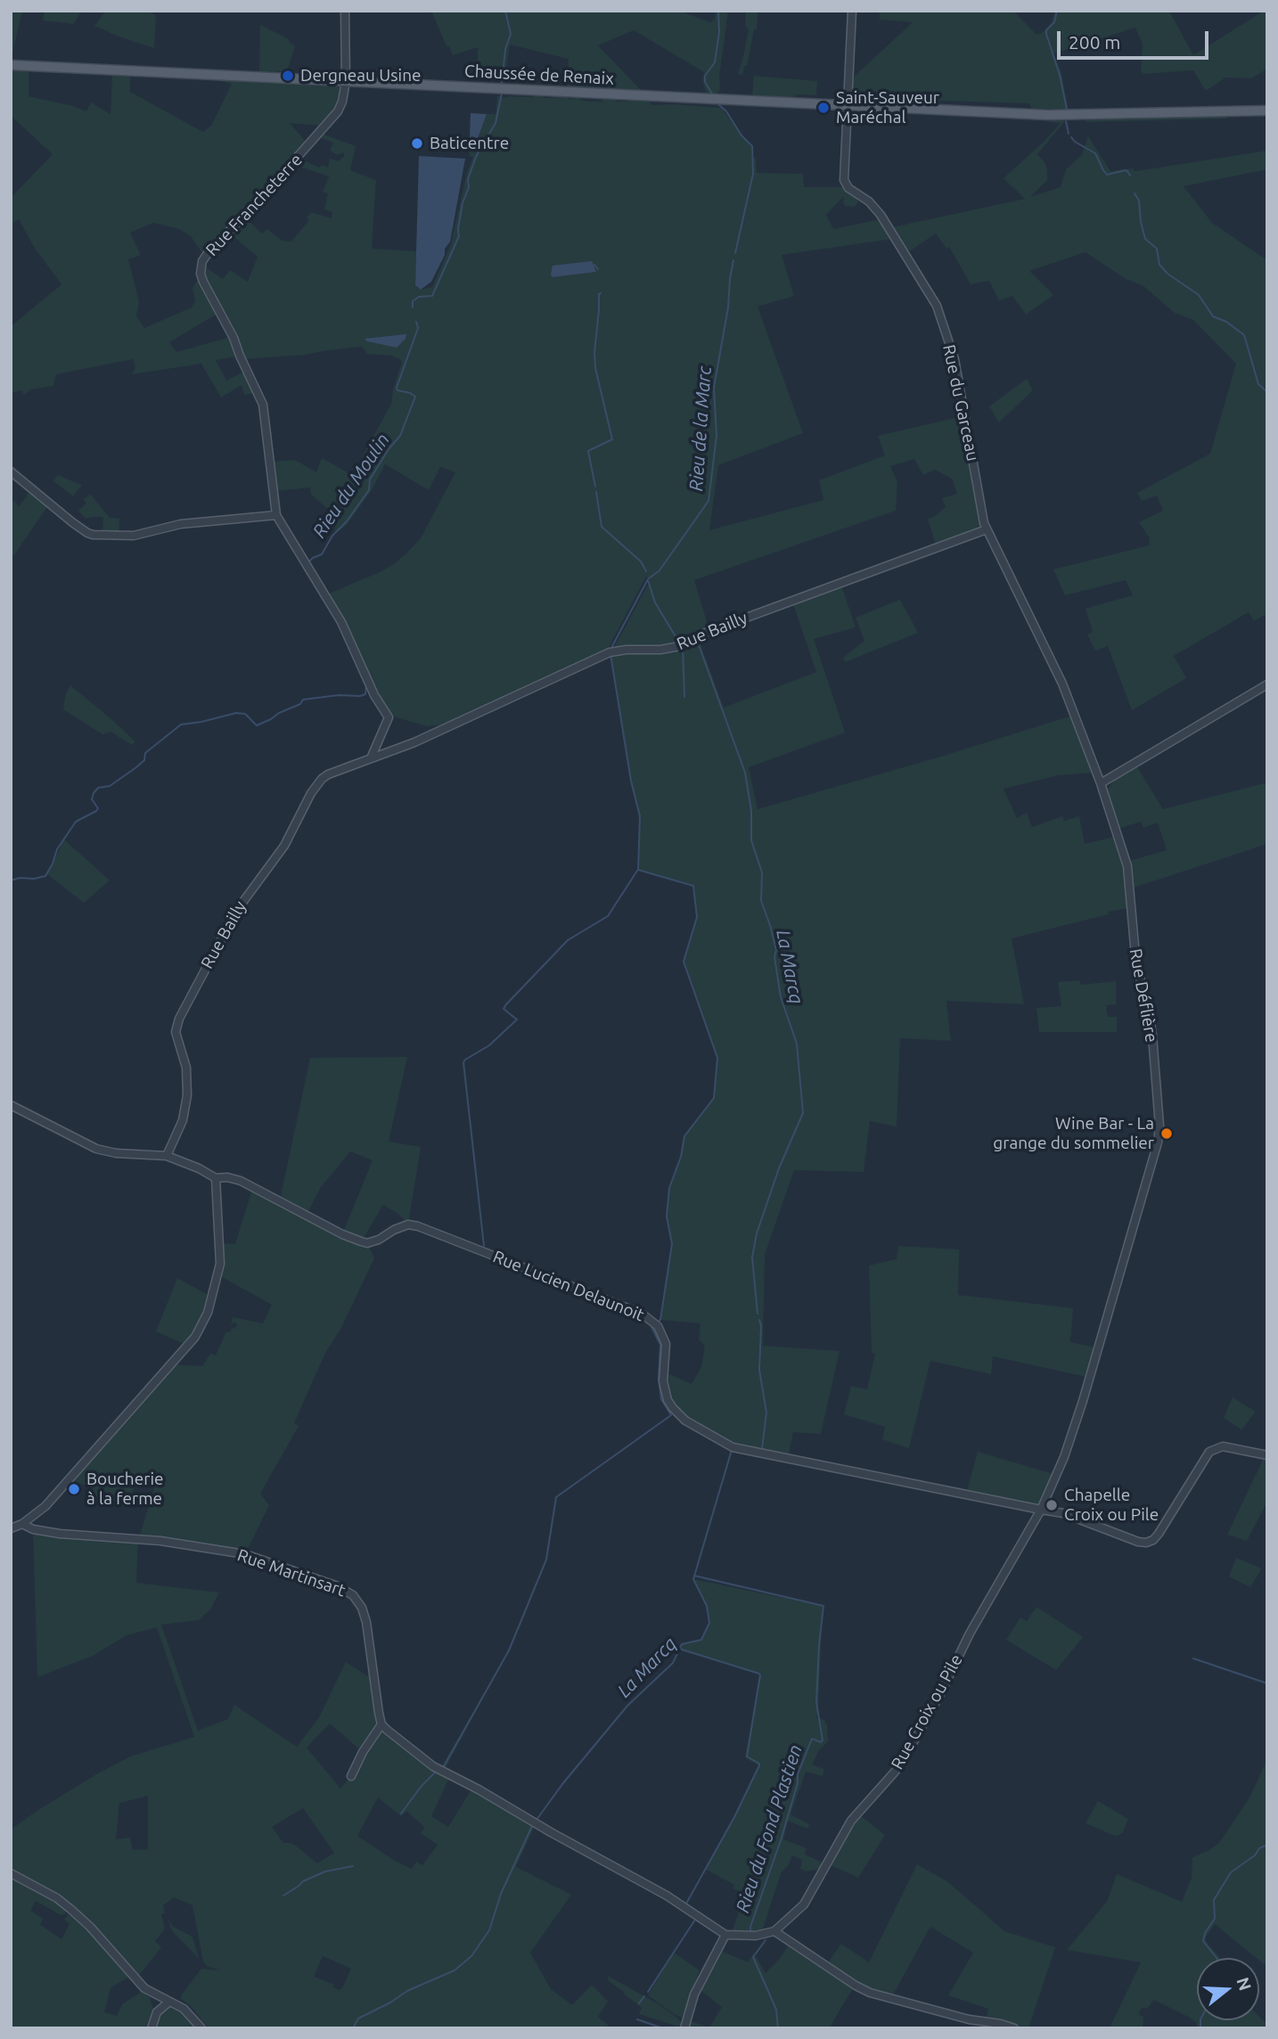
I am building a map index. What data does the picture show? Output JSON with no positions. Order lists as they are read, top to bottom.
{
  "streets": {
    "main road": ["Chaussée de Renaix"],
    "street": [
      "Rue Francheterre",
      "Rue du Garceau",
      "Rue Bailly",
      "Rue Déflière",
      "Rue Lucien Delaunoit",
      "Rue Martinsart",
      "Rue Croix ou Pile"
    ]
  },
  "crossings": [
    ["Chaussée de Renaix", "Rue Francheterre"],
    ["Chaussée de Renaix", "Rue du Garceau"],
    ["Rue Francheterre", "Rue Bailly"],
    ["Rue du Garceau", "Rue Bailly"],
    ["Rue du Garceau", "Rue Déflière"],
    ["Rue Bailly", "Rue Déflière"],
    ["Rue Déflière", "Rue Lucien Delaunoit"],
    ["Rue Déflière", "Rue Croix ou Pile"],
    ["Rue Lucien Delaunoit", "Rue Croix ou Pile"]
  ],
  "water": [
    "Rieu de la Marc",
    "Rieu du Moulin",
    "La Marcq",
    "Rieu du Fond Plastien"
  ],
  "places": [
    "Dergneau Usine",
    "Saint-Sauveur Maréchal",
    "Baticentre",
    "Wine Bar - La grange du sommelier",
    "Boucherie à la ferme",
    "Chapelle Croix ou Pile"
  ],
  "scale_bar": "200 m",
  "north": "right"
}
